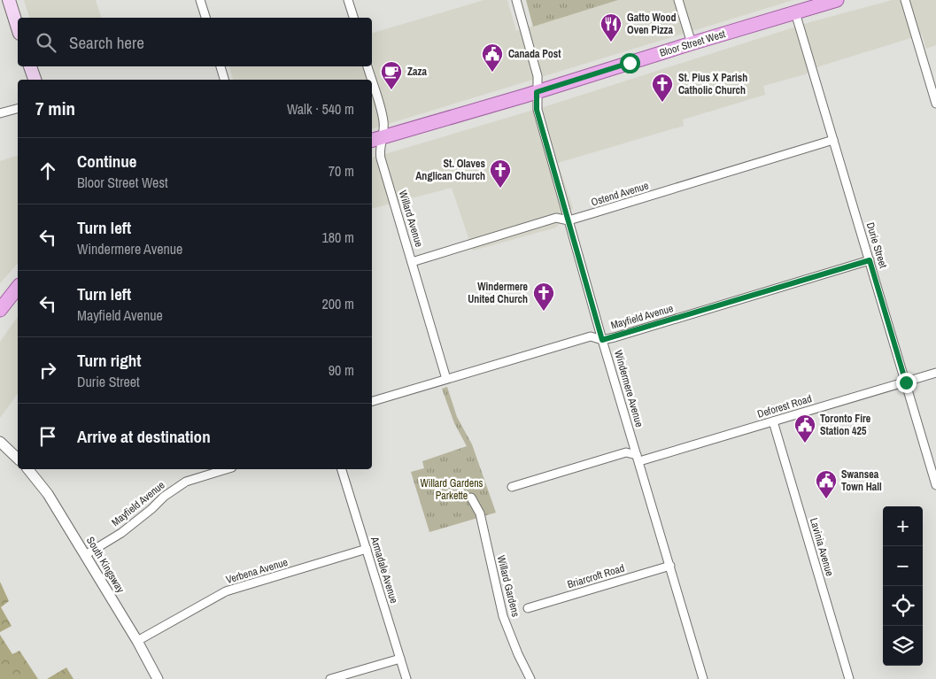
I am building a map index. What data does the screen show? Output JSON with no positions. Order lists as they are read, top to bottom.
{
  "streets": {
    "main road": ["Bloor Street West"],
    "street": [
      "Ostend Avenue",
      "Willard Avenue",
      "Durie Street",
      "Mayfield Avenue",
      "Windermere Avenue",
      "Deforest Road",
      "Lavinia Avenue",
      "South Kingsway",
      "Armadale Avenue",
      "Verbena Avenue",
      "Briarcroft Road",
      "Willard Gardens"
    ]
  },
  "crossings": [
    ["Bloor Street West", "Willard Avenue"],
    ["Bloor Street West", "Durie Street"],
    ["Bloor Street West", "Windermere Avenue"],
    ["Ostend Avenue", "Willard Avenue"],
    ["Ostend Avenue", "Durie Street"],
    ["Ostend Avenue", "Windermere Avenue"],
    ["Willard Avenue", "Mayfield Avenue"],
    ["Durie Street", "Mayfield Avenue"],
    ["Durie Street", "Deforest Road"],
    ["Mayfield Avenue", "Windermere Avenue"],
    ["Mayfield Avenue", "South Kingsway"],
    ["Windermere Avenue", "Deforest Road"],
    ["Windermere Avenue", "Briarcroft Road"],
    ["Deforest Road", "Lavinia Avenue"],
    ["South Kingsway", "Verbena Avenue"],
    ["Armadale Avenue", "Verbena Avenue"]
  ],
  "parks": ["Willard Gardens Parkette"],
  "places": {
    "restaurant": ["Gatto Wood Oven Pizza"],
    "public building": ["Canada Post", "Toronto Fire Station 425", "Swansea Town Hall"],
    "cafe": ["Zaza"],
    "church": ["St. Pius X Parish Catholic Church", "St. Olaves Anglican Church", "Windermere United Church"]
  },
  "page": {
    "search": "Search here",
    "heading": ["7 min", "Walk · 540 m"],
    "list": [
      ["Continue", "Bloor Street West", "70 m"],
      ["Turn left", "Windermere Avenue", "180 m"],
      ["Turn left", "Mayfield Avenue", "200 m"],
      ["Turn right", "Durie Street", "90 m"],
      "Arrive at destination"
    ],
    "map_buttons": ["+", "−"]
  }
}
